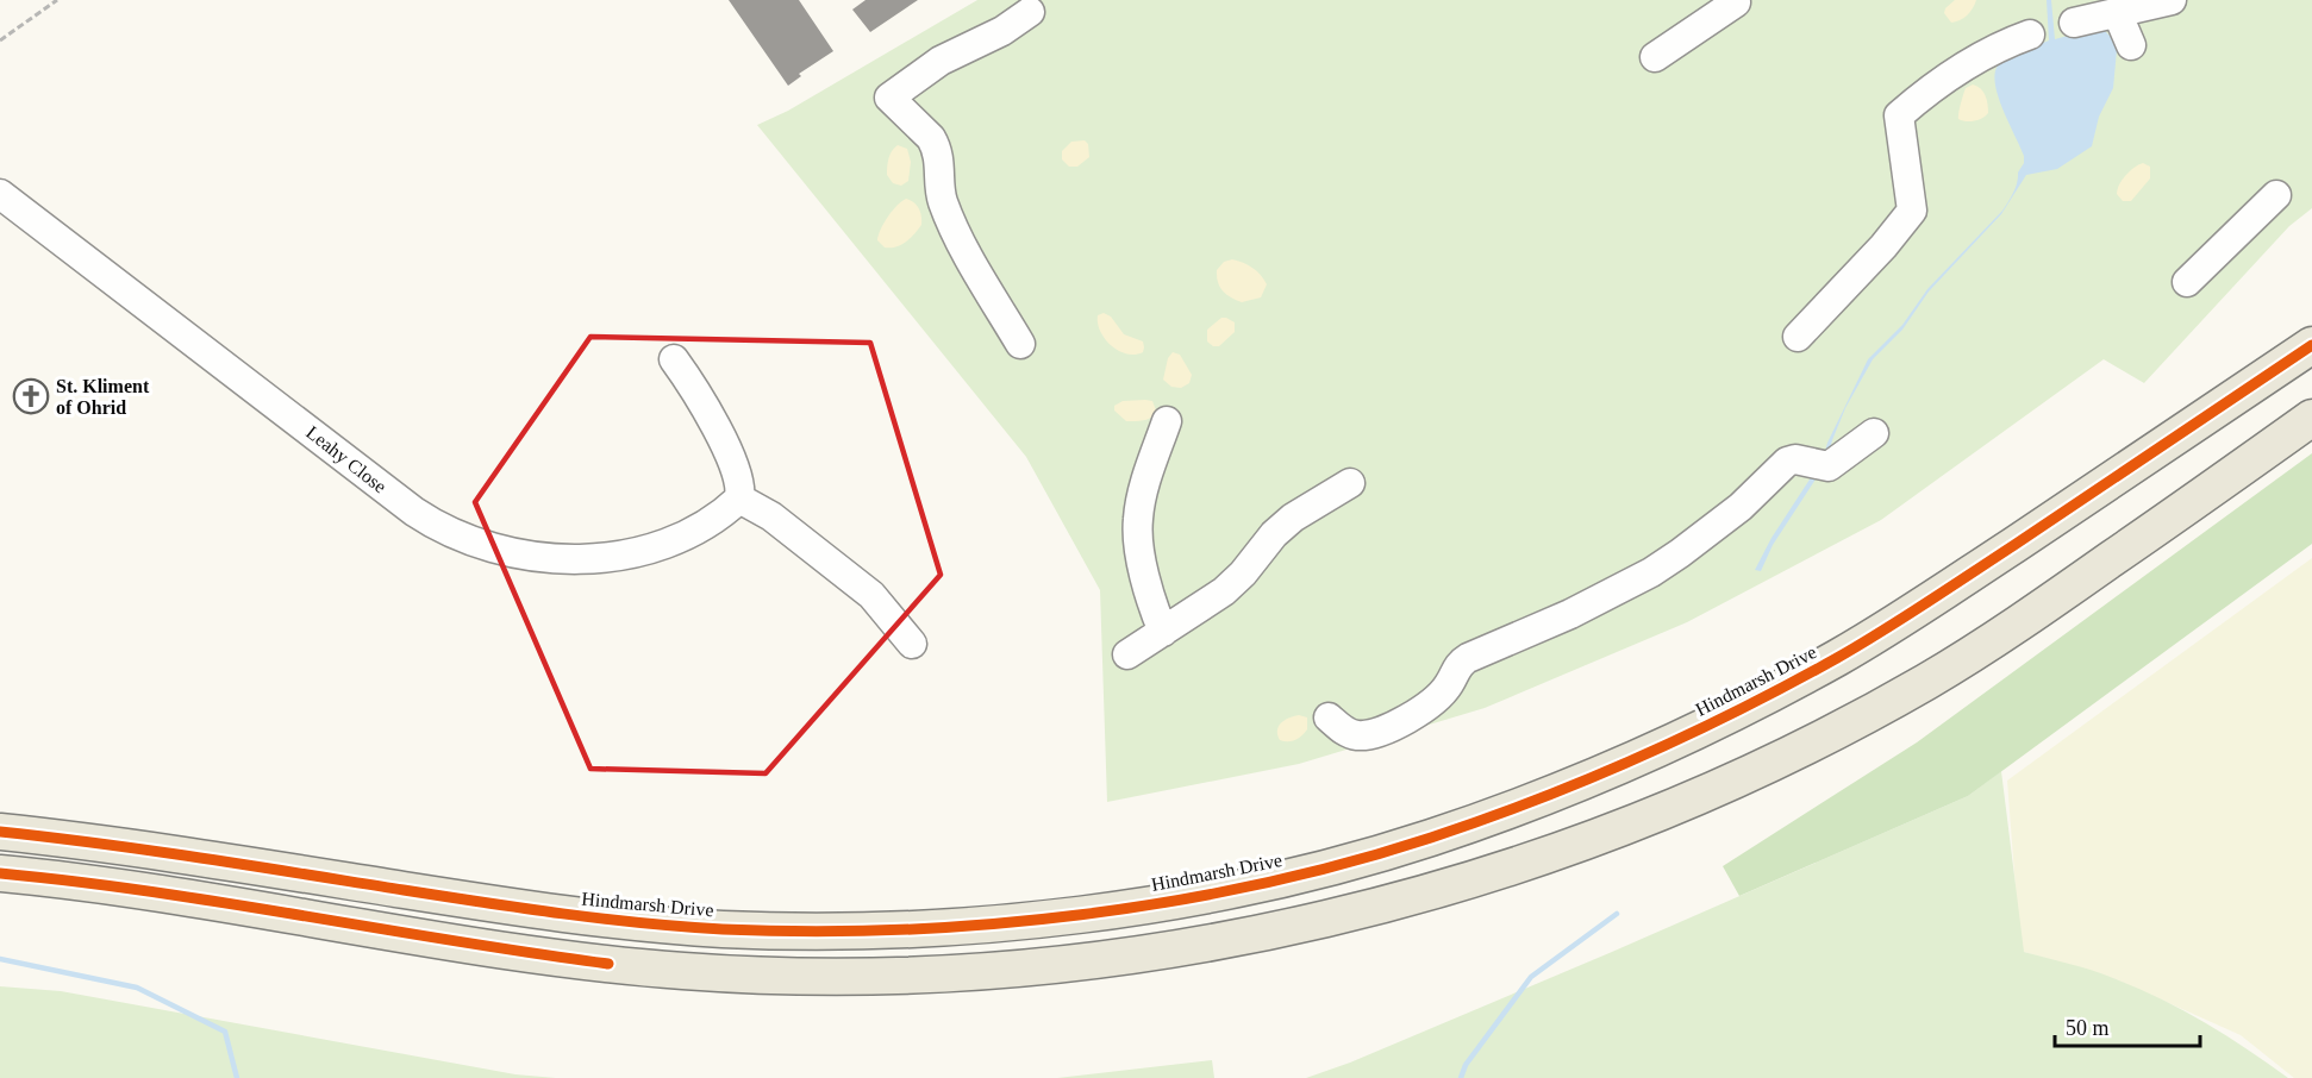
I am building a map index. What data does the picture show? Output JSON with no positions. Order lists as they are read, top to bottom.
{
  "streets": {
    "main road": ["Hindmarsh Drive"],
    "street": ["Leahy Close"]
  },
  "places": {
    "church": ["St. Kliment of Ohrid"]
  },
  "scale_bar": "50 m"
}
